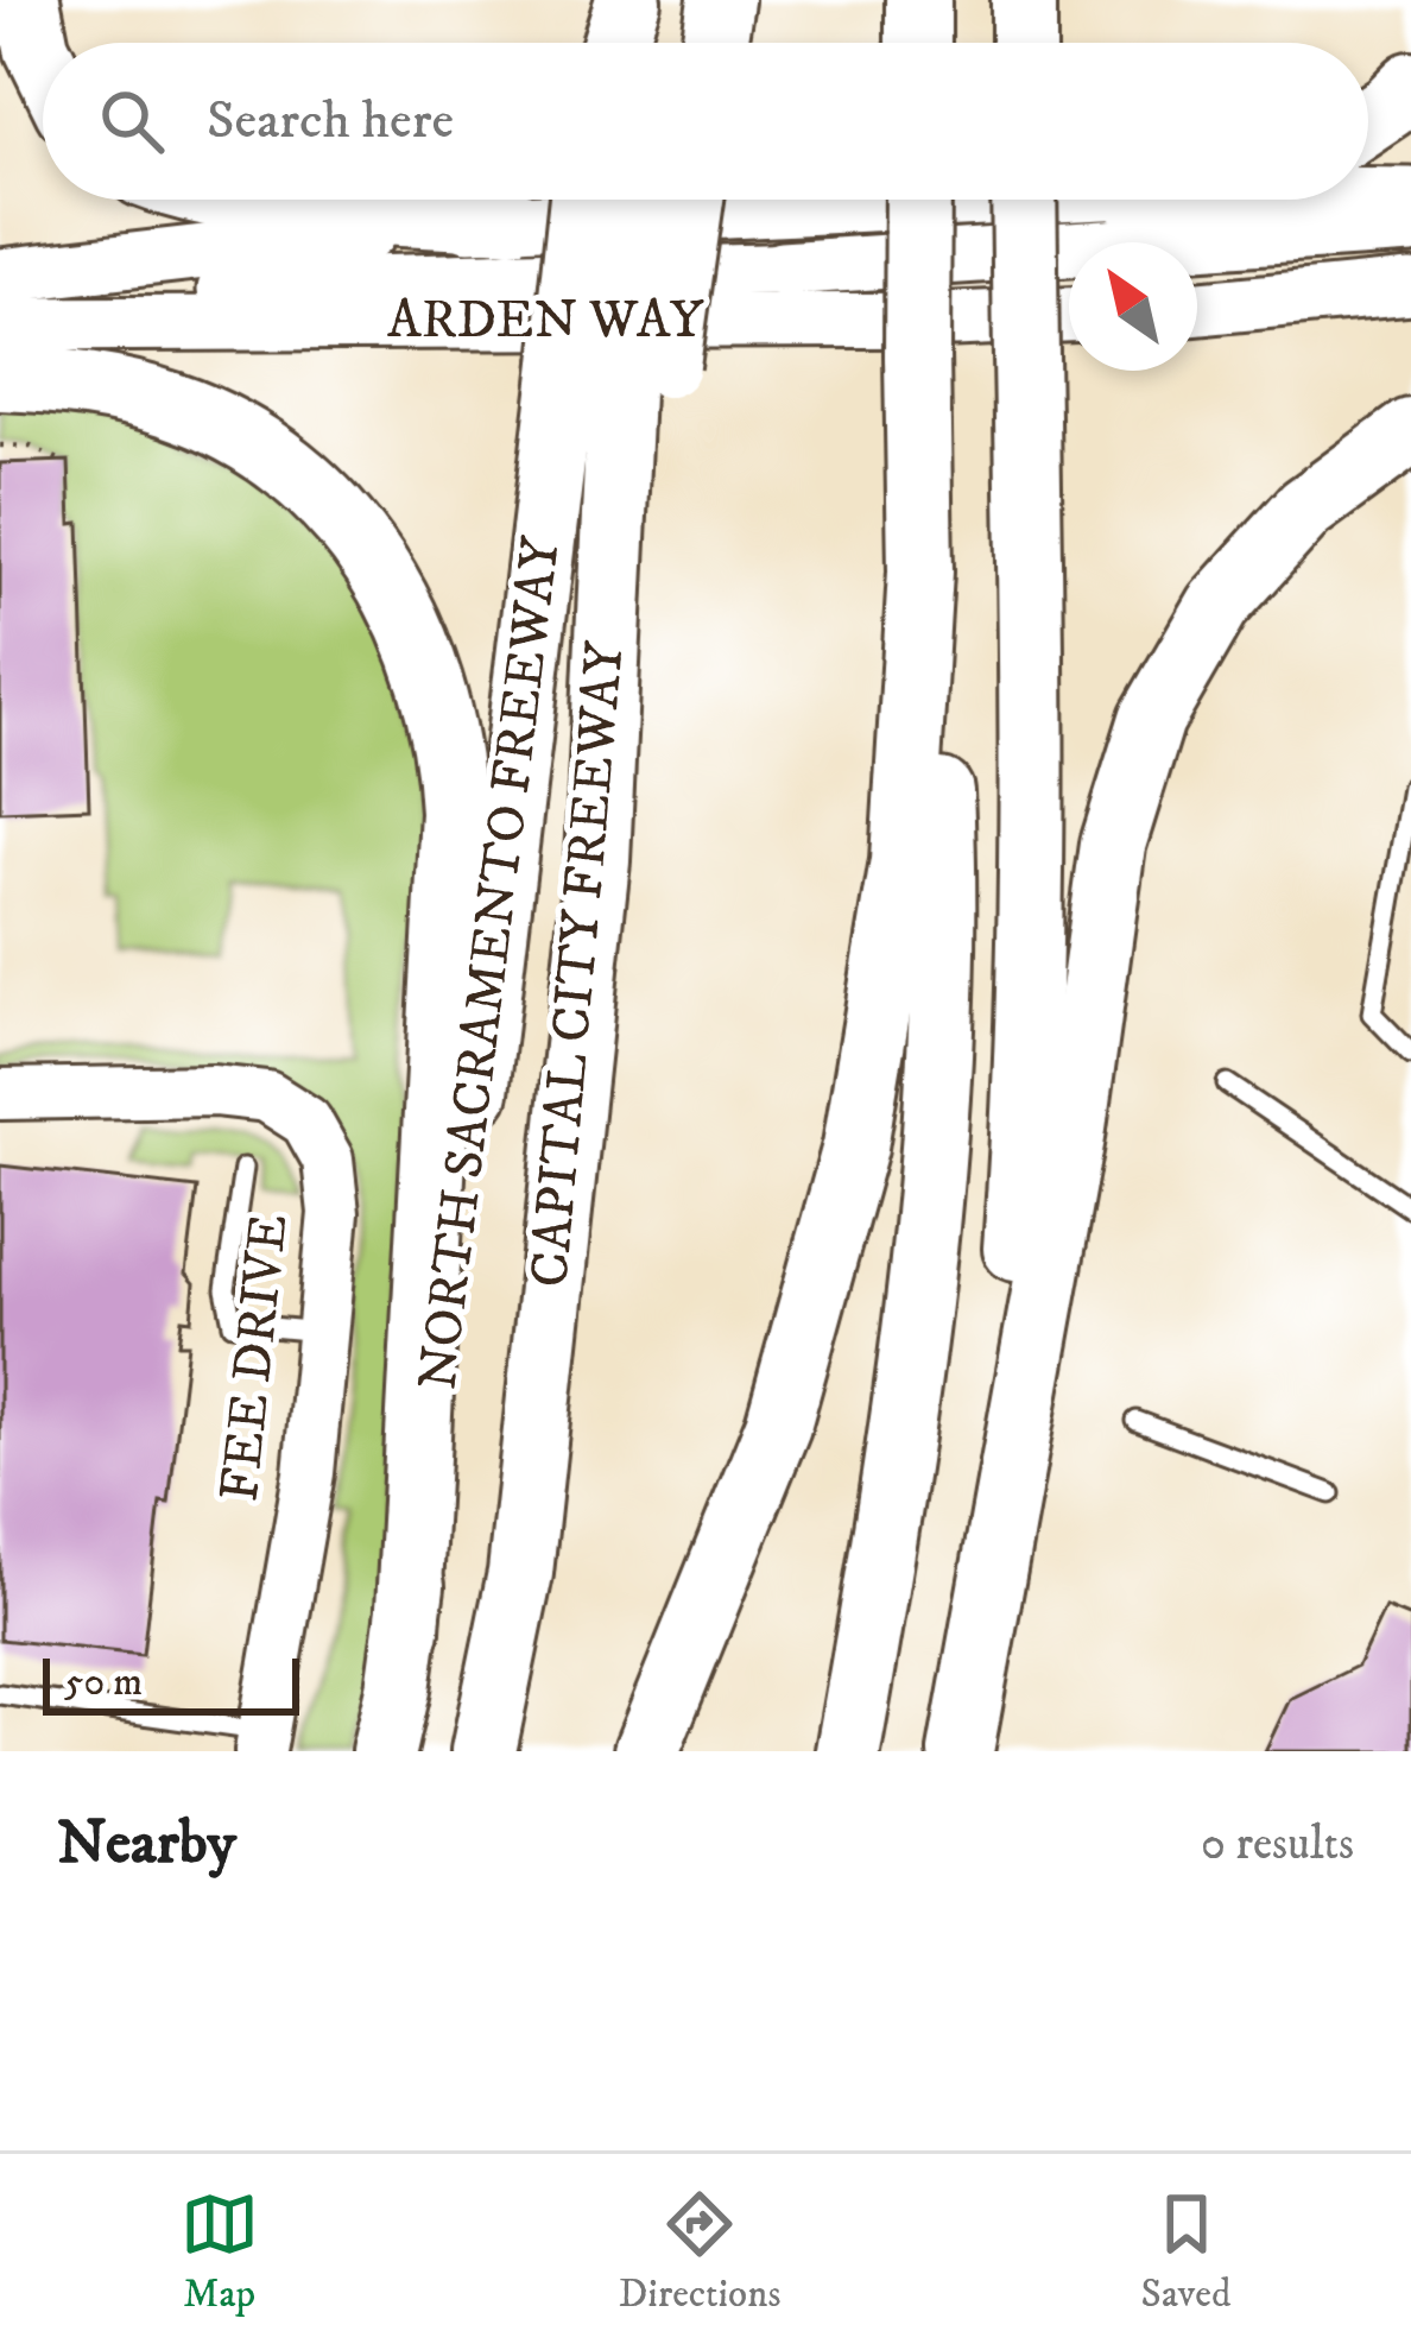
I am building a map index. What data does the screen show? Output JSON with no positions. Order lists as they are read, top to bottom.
{
  "streets": {
    "highway": ["NORTH SACRAMENTO FREEWAY", "CAPITAL CITY FREEWAY"],
    "main road": ["ARDEN WAY"],
    "street": ["FEE DRIVE"]
  },
  "crossings": [
    ["NORTH SACRAMENTO FREEWAY", "CAPITAL CITY FREEWAY"]
  ],
  "scale_bar": "50 m",
  "north": "top left",
  "page": {
    "search": "Search here",
    "scale": "50 m",
    "heading": ["Nearby", "0 results"],
    "nav": ["Map", "Directions", "Saved"]
  }
}
